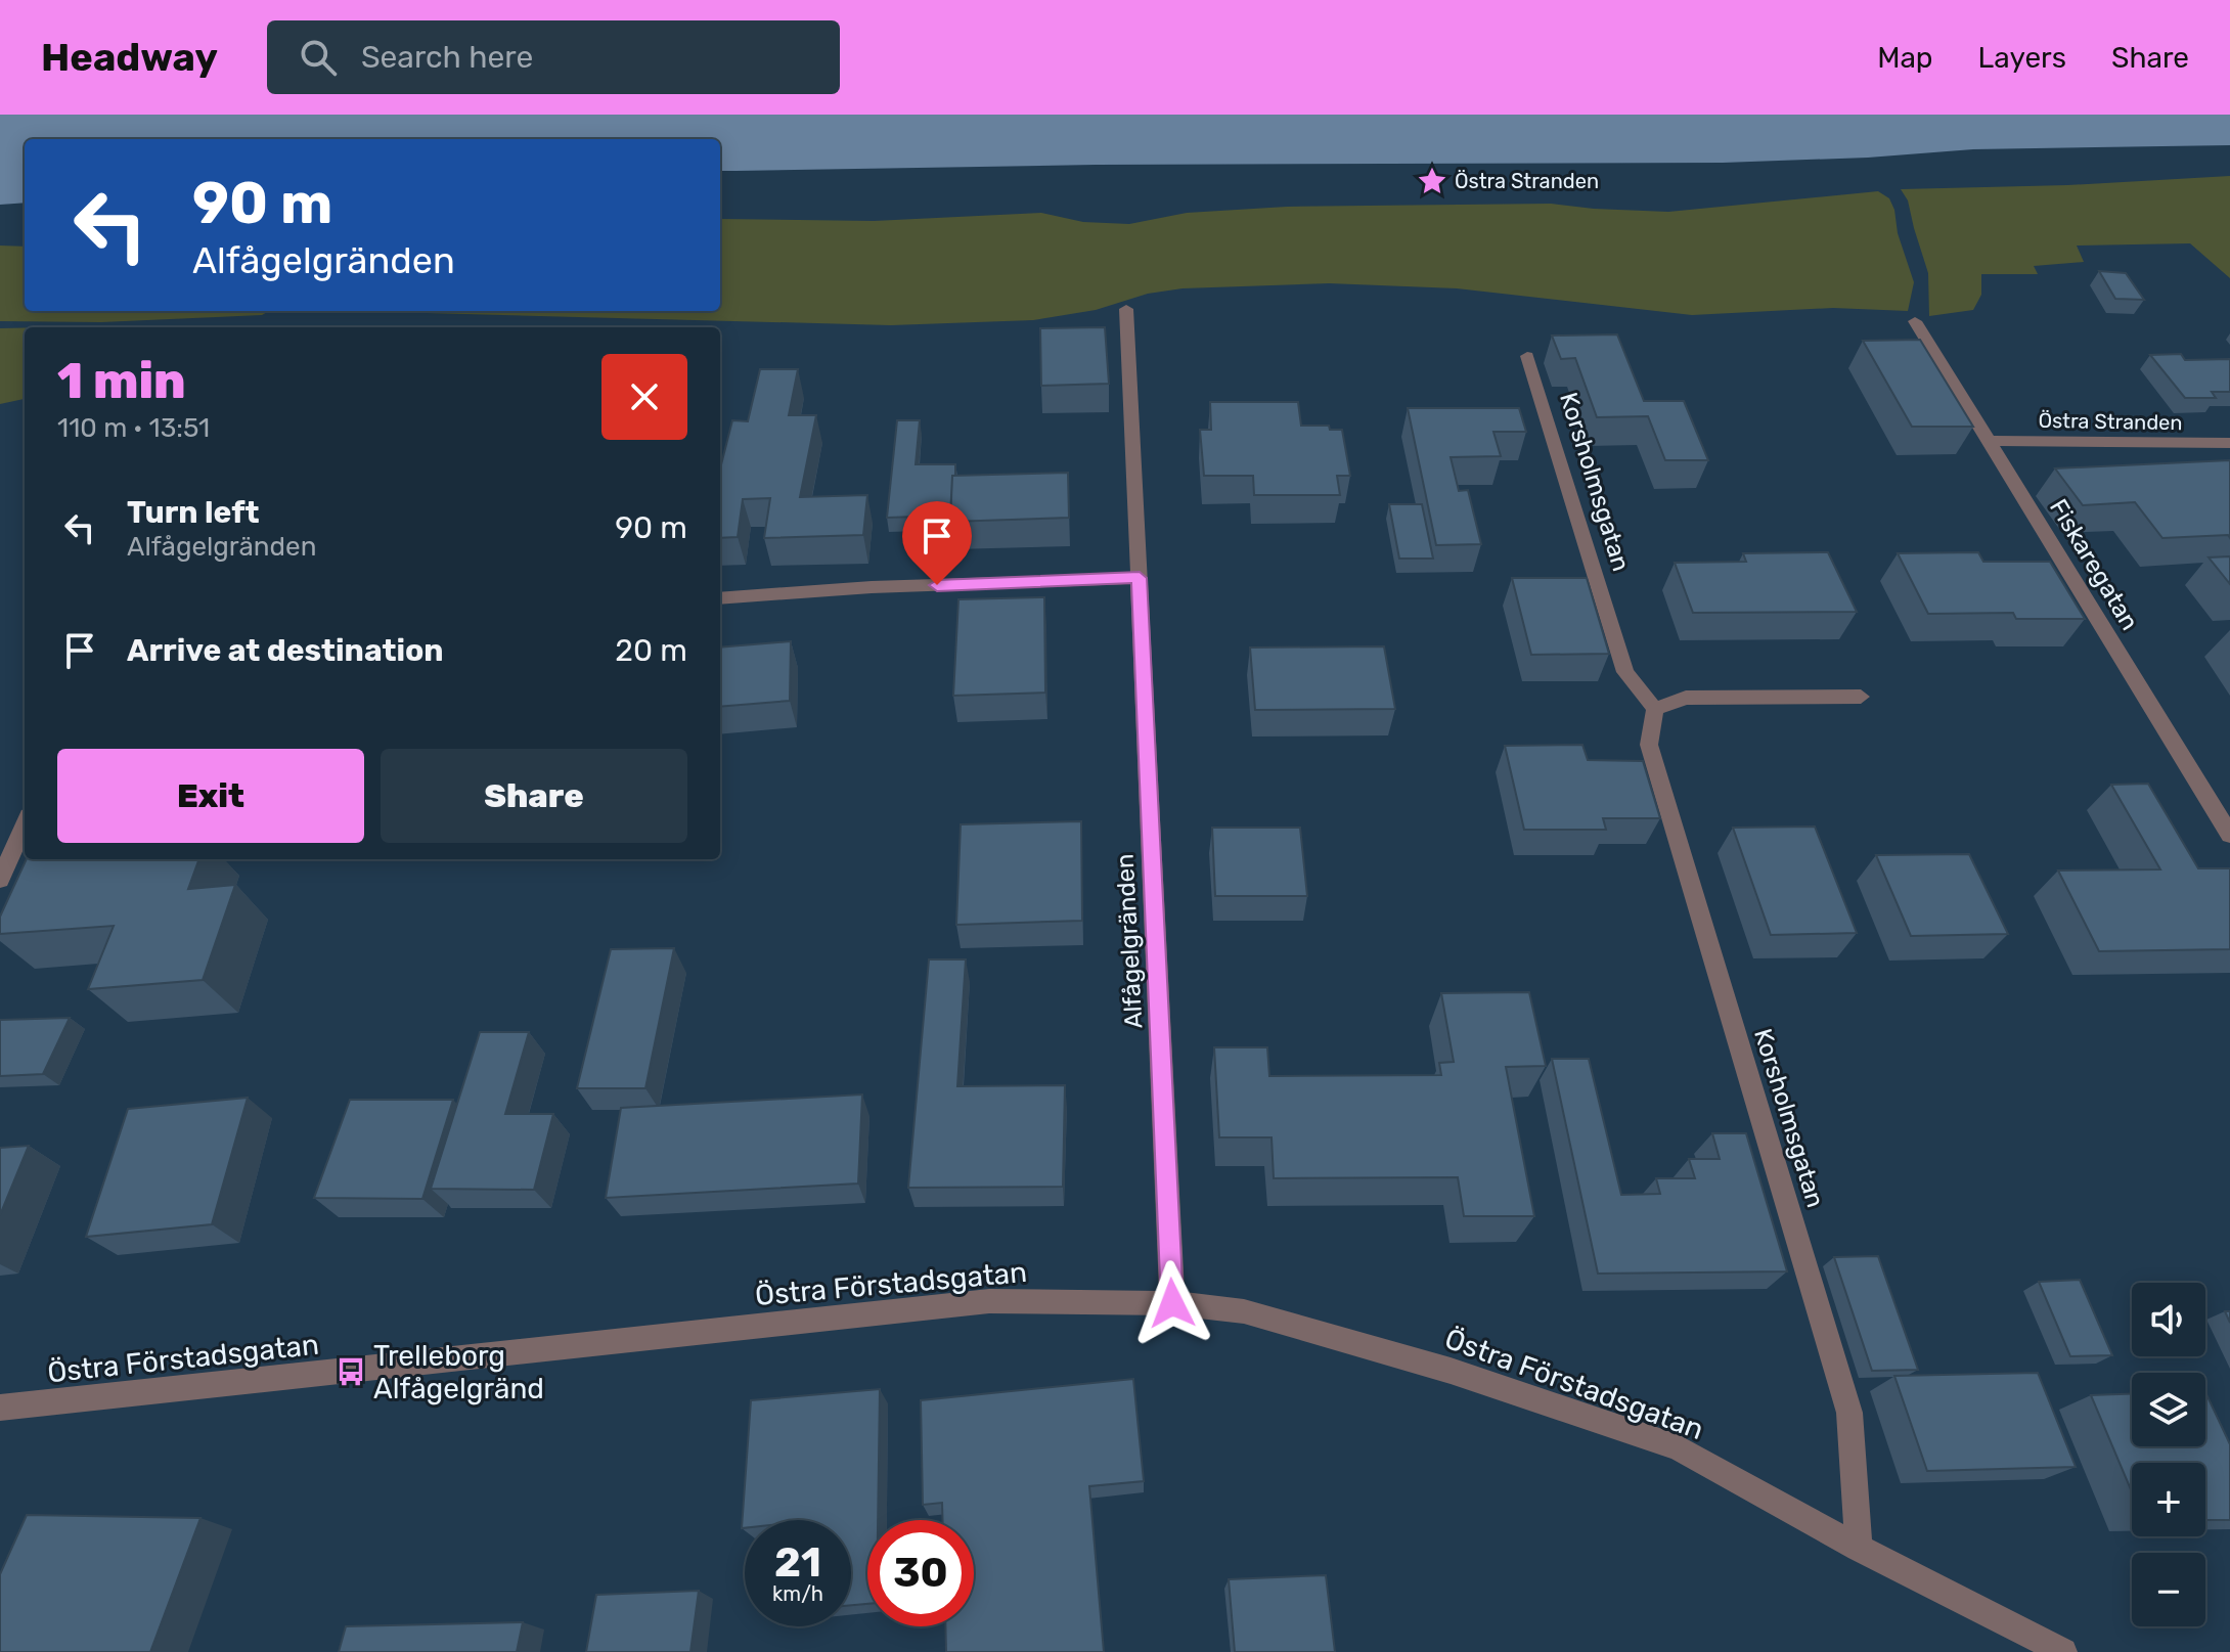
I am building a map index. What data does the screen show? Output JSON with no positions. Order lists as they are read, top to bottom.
{
  "streets": {
    "street": [
      "Östra Stranden",
      "Korsholmsgatan",
      "Fiskaregatan",
      "Alfågelgränden",
      "Östra Förstadsgatan"
    ]
  },
  "crossings": [
    ["Östra Stranden", "Fiskaregatan"],
    ["Korsholmsgatan", "Östra Förstadsgatan"],
    ["Alfågelgränden", "Östra Förstadsgatan"]
  ],
  "places": {
    "place": ["Östra Stranden"],
    "bus stop": ["Trelleborg Alfågelgränd"]
  },
  "page": {
    "header": "Headway",
    "search": "Search here",
    "nav": ["Map", "Layers", "Share"],
    "turn": ["90 m", "Alfågelgränden"],
    "heading": ["1 min", "110 m · 13:51"],
    "list": [
      {
        "name": "Turn left",
        "note": "Alfågelgränden",
        "value": "90 m"
      },
      {
        "name": "Arrive at destination",
        "value": "20 m"
      }
    ],
    "buttons": ["Exit", "Share"],
    "map_buttons": ["+", "−"],
    "speed": "21 km/h",
    "limit": "30"
  }
}
